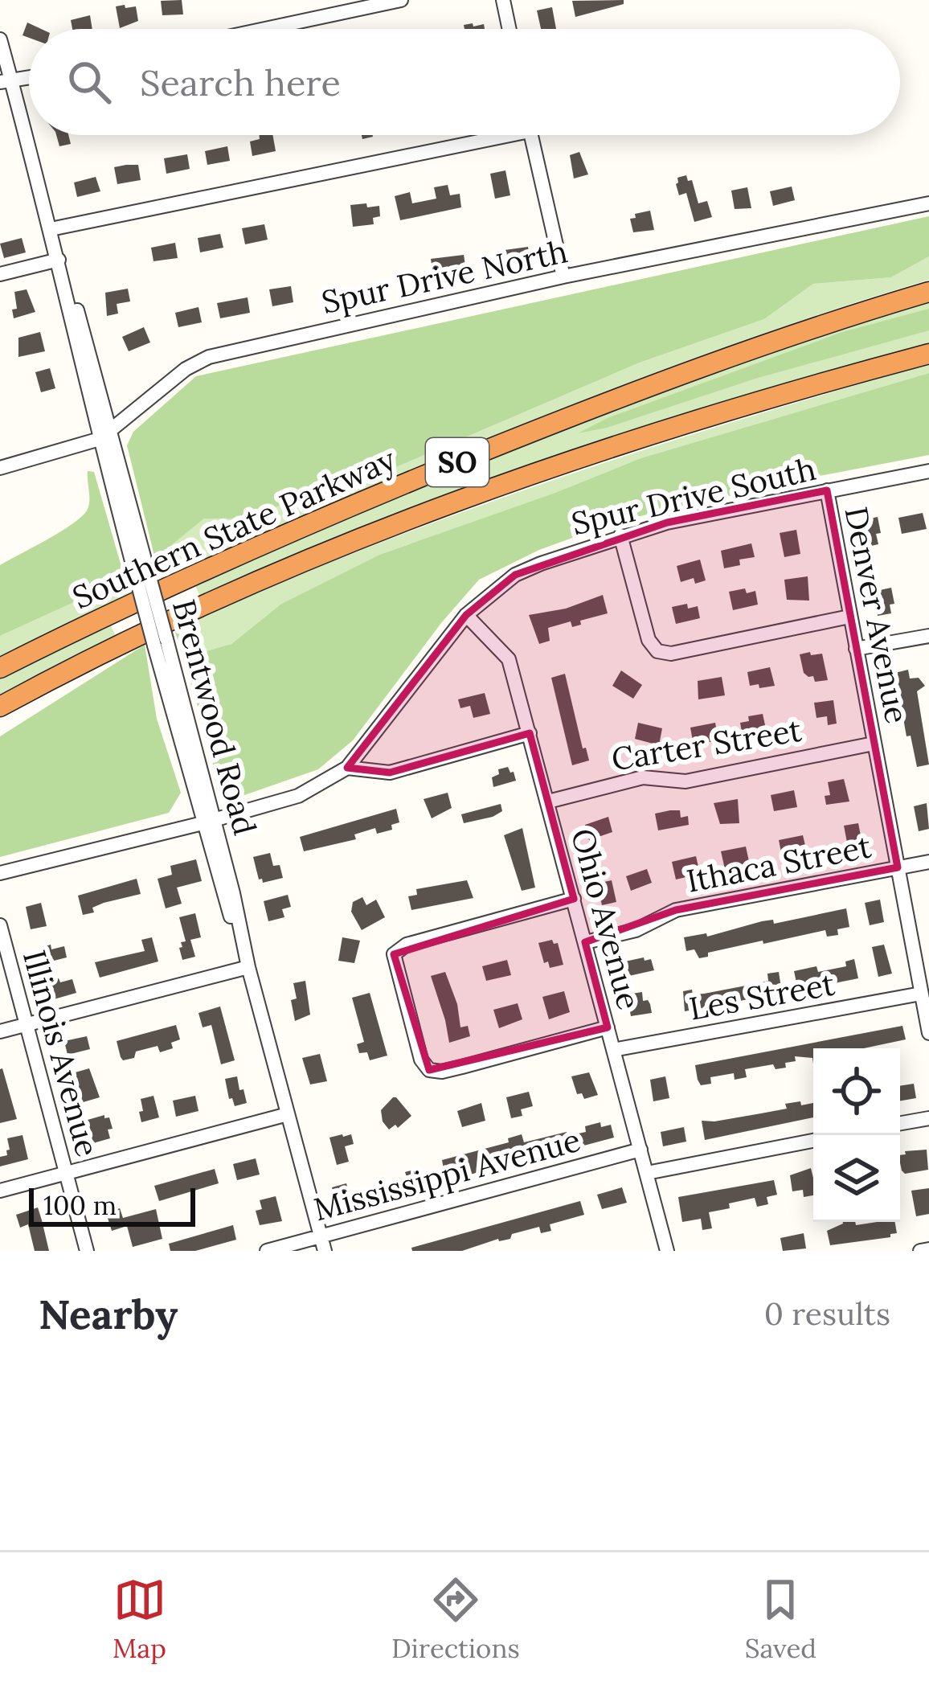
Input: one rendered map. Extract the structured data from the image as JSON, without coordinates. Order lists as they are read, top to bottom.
{
  "streets": {
    "highway": ["SO", "Southern State Parkway"],
    "street": [
      "Spur Drive North",
      "Spur Drive South",
      "Denver Avenue",
      "Brentwood Road",
      "Carter Street",
      "Ithaca Street",
      "Ohio Avenue",
      "Les Street",
      "Illinois Avenue",
      "Mississippi Avenue"
    ]
  },
  "crossings": [
    ["Spur Drive North", "Brentwood Road"],
    ["Spur Drive South", "Denver Avenue"],
    ["Spur Drive South", "Brentwood Road"],
    ["Spur Drive South", "Ohio Avenue"],
    ["Denver Avenue", "Carter Street"],
    ["Denver Avenue", "Ithaca Street"],
    ["Denver Avenue", "Les Street"],
    ["Brentwood Road", "Mississippi Avenue"],
    ["Carter Street", "Ohio Avenue"],
    ["Ithaca Street", "Ohio Avenue"],
    ["Ohio Avenue", "Les Street"],
    ["Ohio Avenue", "Mississippi Avenue"]
  ],
  "scale_bar": "100 m",
  "page": {
    "search": "Search here",
    "scale": "100 m",
    "heading": ["Nearby", "0 results"],
    "nav": ["Map", "Directions", "Saved"]
  }
}
